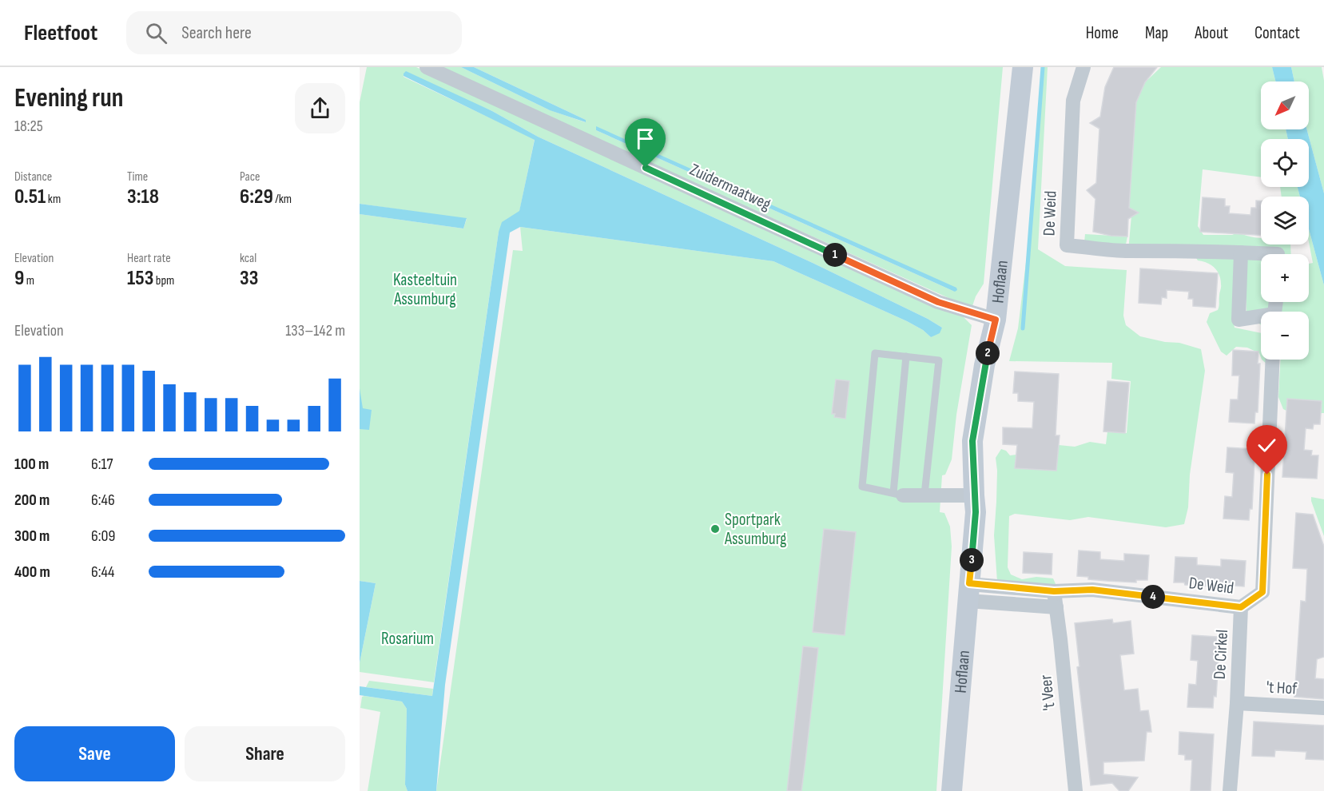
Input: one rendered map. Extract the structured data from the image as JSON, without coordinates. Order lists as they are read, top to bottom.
{
  "streets": {
    "main road": ["Hoflaan"],
    "street": [
      "Zuidermaatweg",
      "De Weid",
      "De Cirkel",
      "'t Hof",
      "'t Veer"
    ]
  },
  "crossings": [
    ["Zuidermaatweg", "Hoflaan"],
    ["De Weid", "Hoflaan"],
    ["De Weid", "De Cirkel"],
    ["De Weid", "'t Veer"],
    ["De Cirkel", "'t Hof"]
  ],
  "parks": ["Kasteeltuin Assumburg", "Rosarium"],
  "places": ["Sportpark Assumburg"],
  "north": "bottom left",
  "page": {
    "header": "Fleetfoot",
    "search": "Search here",
    "nav": [
      "Home",
      "Map",
      "About",
      "Contact"
    ],
    "heading": ["Evening run", "18:25"],
    "map_buttons": ["+", "−"],
    "stats": [
      ["Distance", "0.51 km"],
      ["Time", "3:18"],
      ["Pace", "6:29 /km"],
      ["Elevation", "9 m"],
      ["Heart rate", "153 bpm"],
      ["kcal", "33"]
    ],
    "pins": [
      "1",
      "2",
      "3",
      "4"
    ],
    "chart": ["Elevation", "133–142 m"],
    "list": [
      {
        "name": "100 m",
        "note": "6:17"
      },
      {
        "name": "200 m",
        "note": "6:46"
      },
      {
        "name": "300 m",
        "note": "6:09"
      },
      {
        "name": "400 m",
        "note": "6:44"
      }
    ],
    "buttons": ["Save", "Share"]
  }
}
